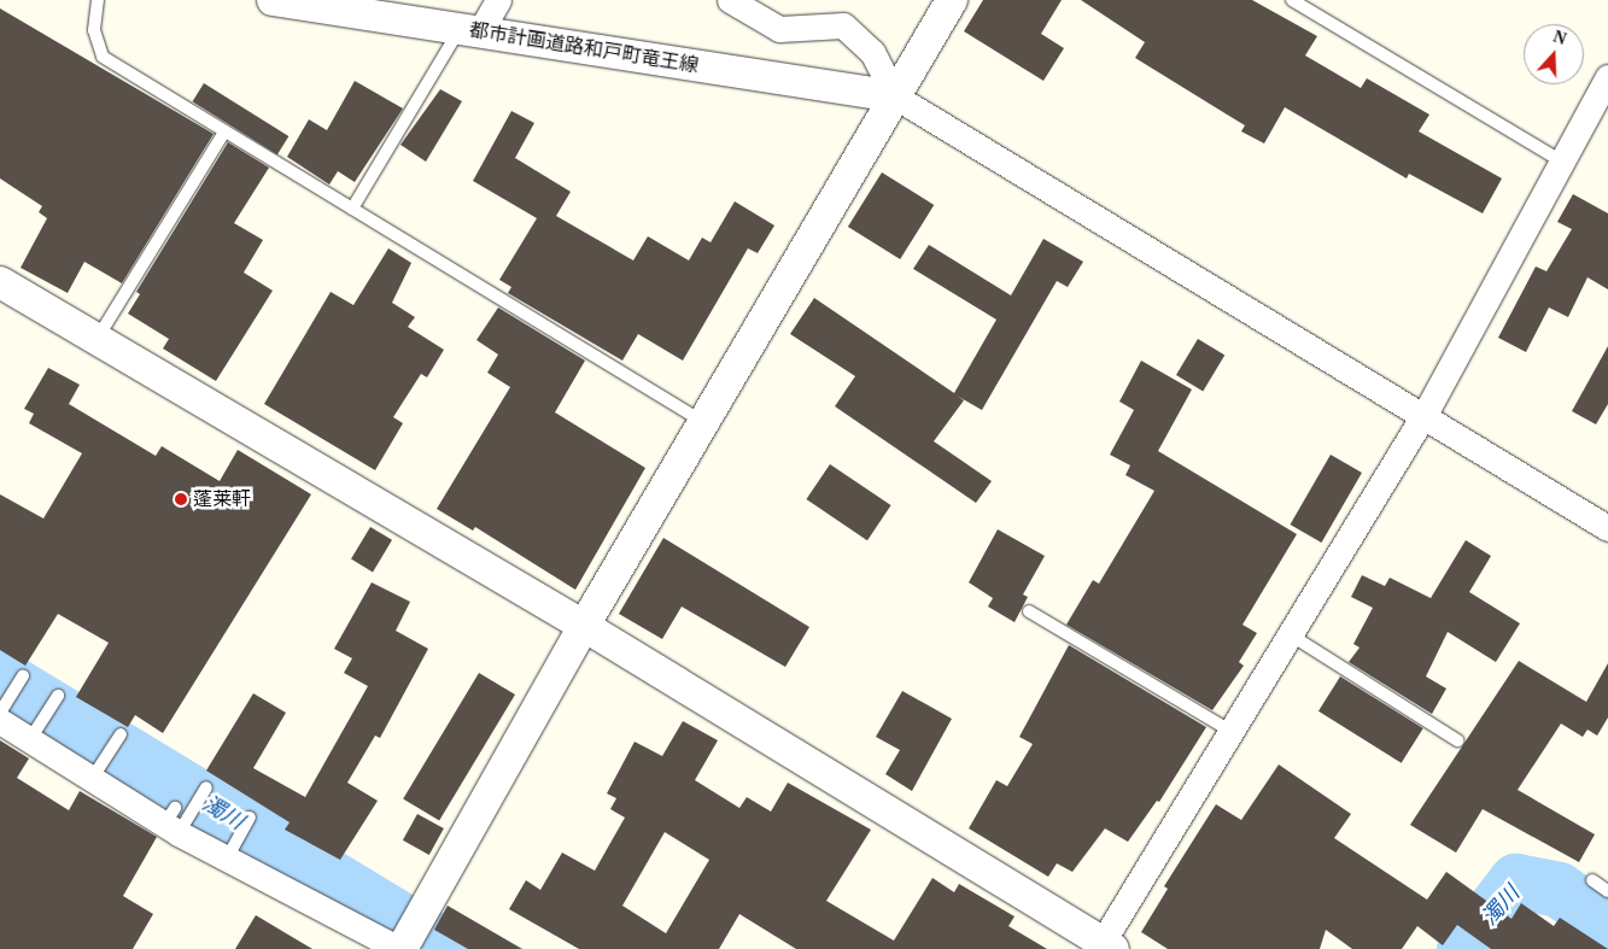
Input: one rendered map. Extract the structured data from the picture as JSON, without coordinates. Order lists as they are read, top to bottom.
{
  "streets": {
    "street": ["都市計画道路和戸町竜王線"]
  },
  "water": ["濁川"],
  "places": ["蓬莱軒"],
  "north": "top"
}
